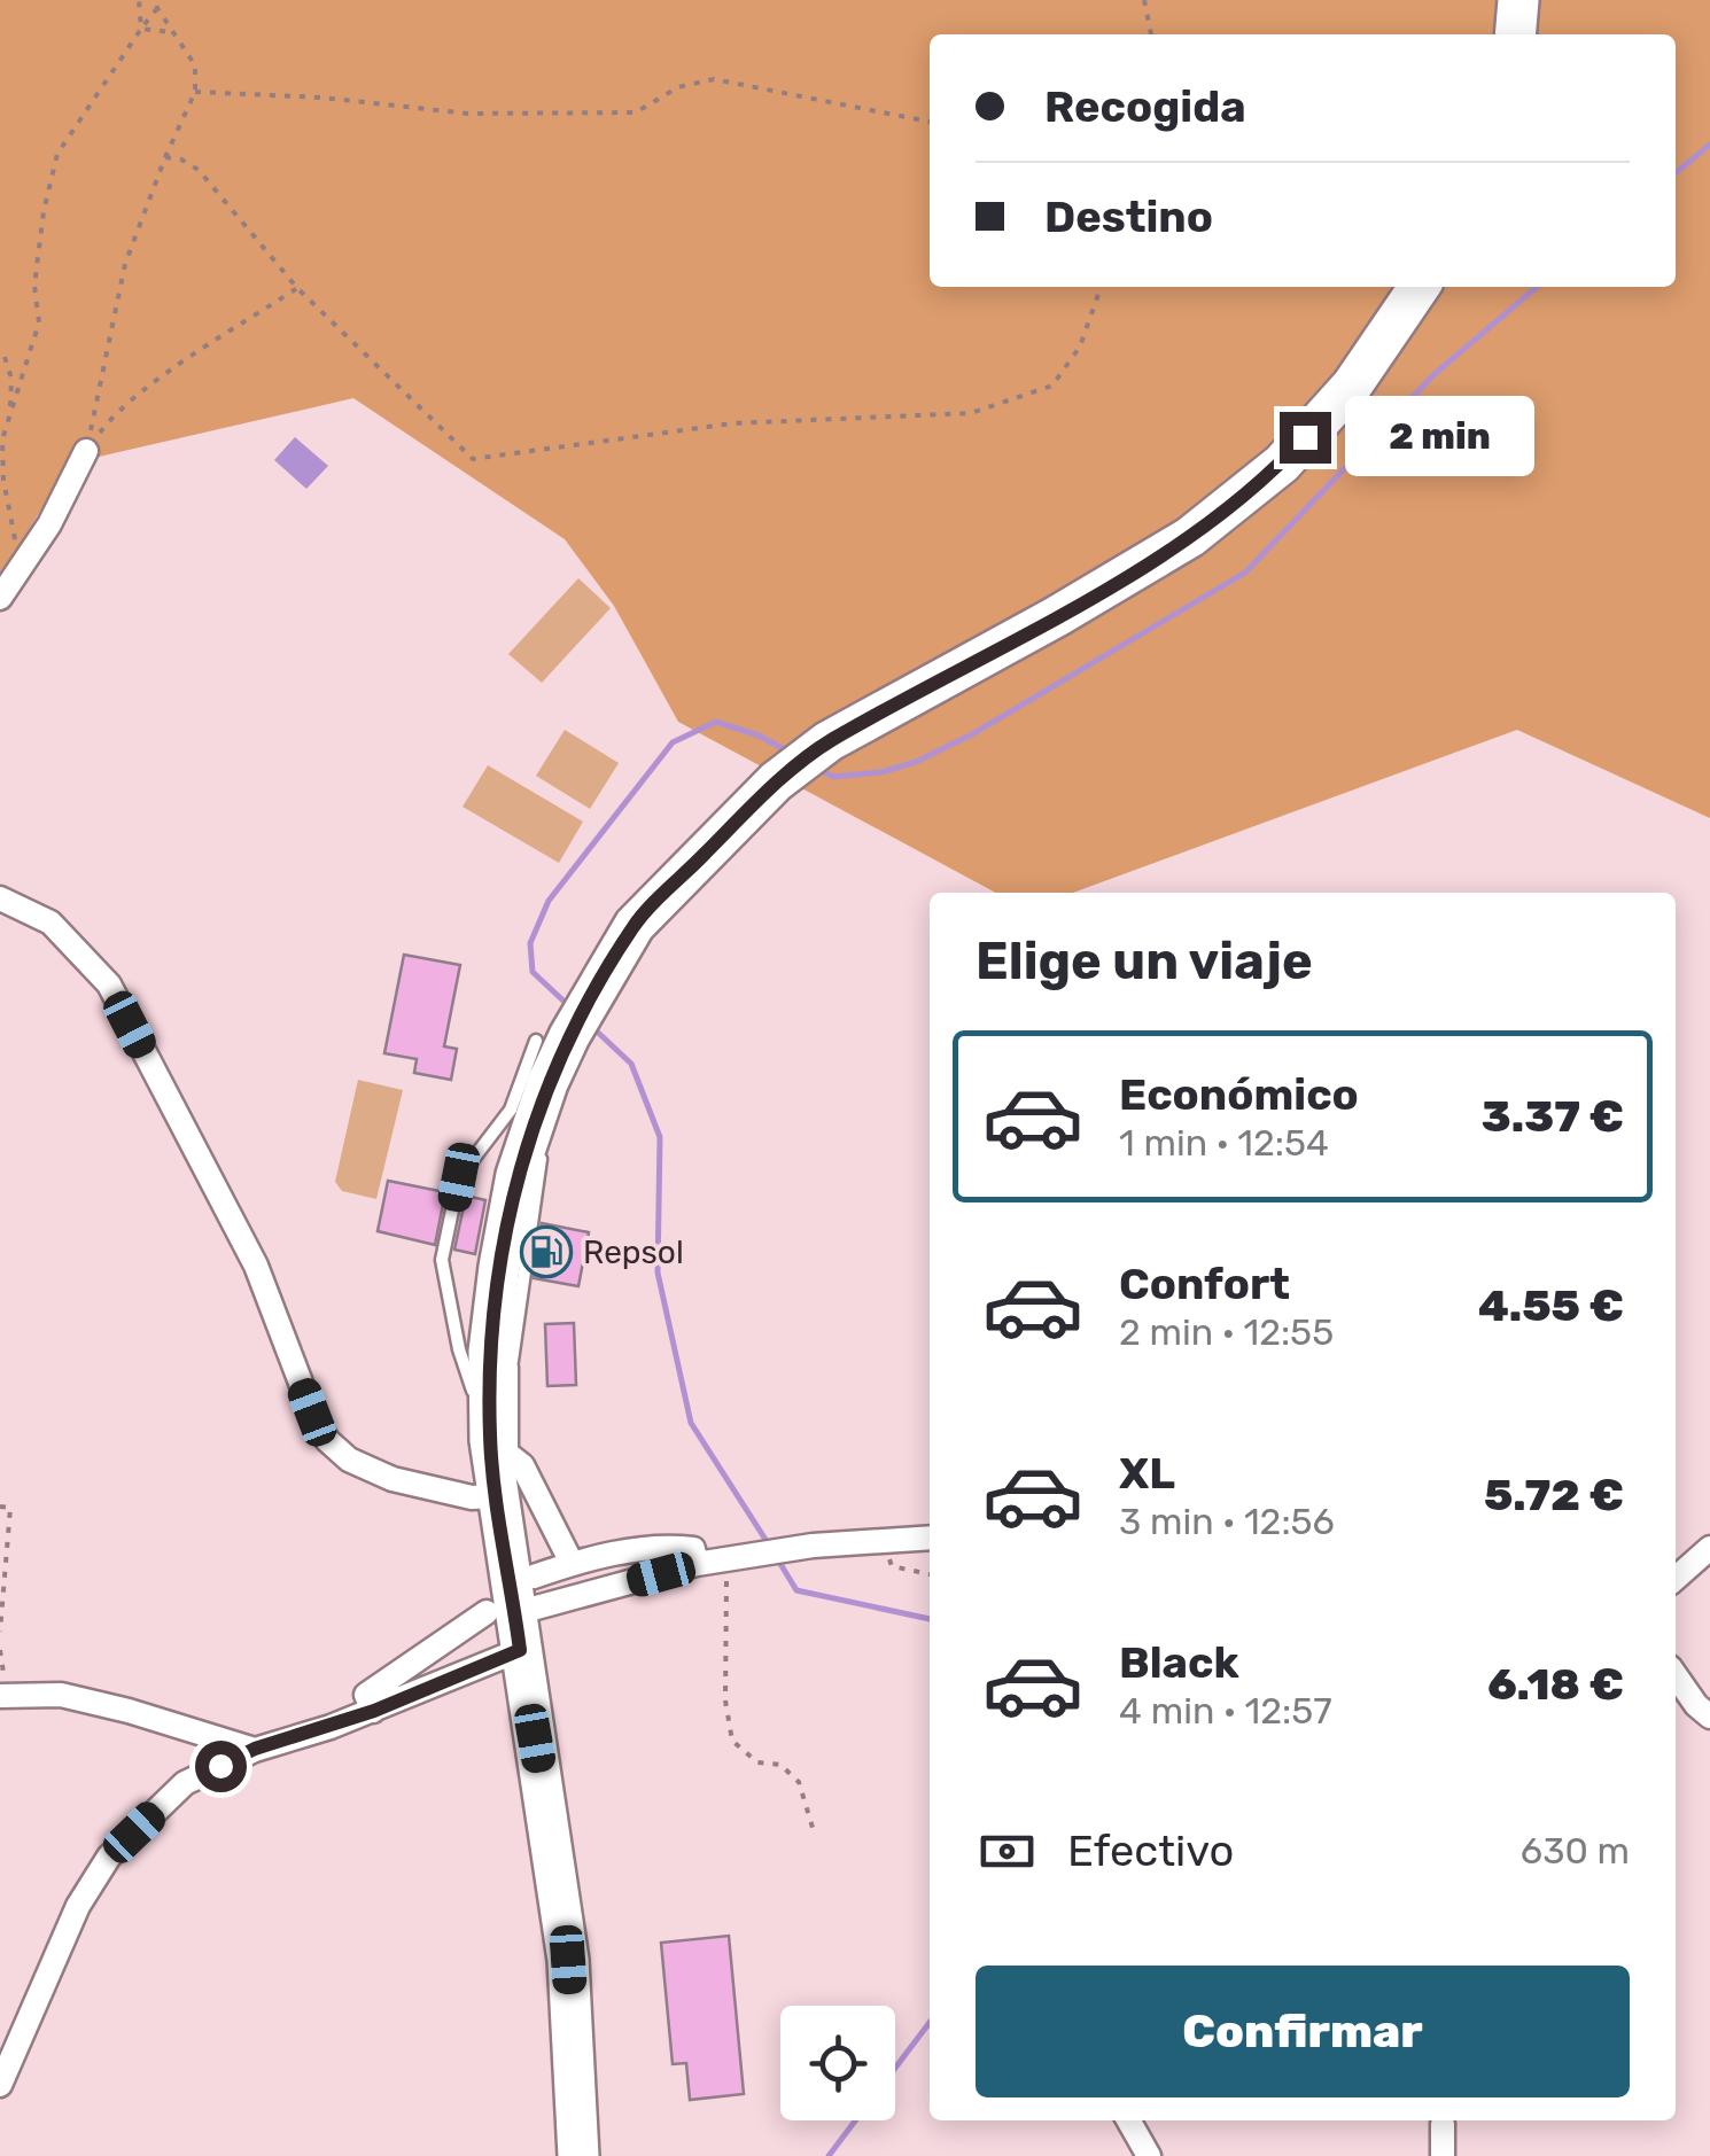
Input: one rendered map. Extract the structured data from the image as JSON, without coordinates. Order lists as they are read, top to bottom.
{
  "places": {
    "fuel station": ["Repsol"]
  },
  "page": {
    "banner": ["Recogida", "Destino"],
    "bubble": "2 min",
    "heading": "Elige un viaje",
    "list": [
      {
        "name": "Económico",
        "note": "1 min · 12:54",
        "value": "3.37 €"
      },
      {
        "name": "Confort",
        "note": "2 min · 12:55",
        "value": "4.55 €"
      },
      {
        "name": "XL",
        "note": "3 min · 12:56",
        "value": "5.72 €"
      },
      {
        "name": "Black",
        "note": "4 min · 12:57",
        "value": "6.18 €"
      }
    ],
    "pay": ["Efectivo", "630 m"],
    "buttons": "Confirmar"
  }
}
